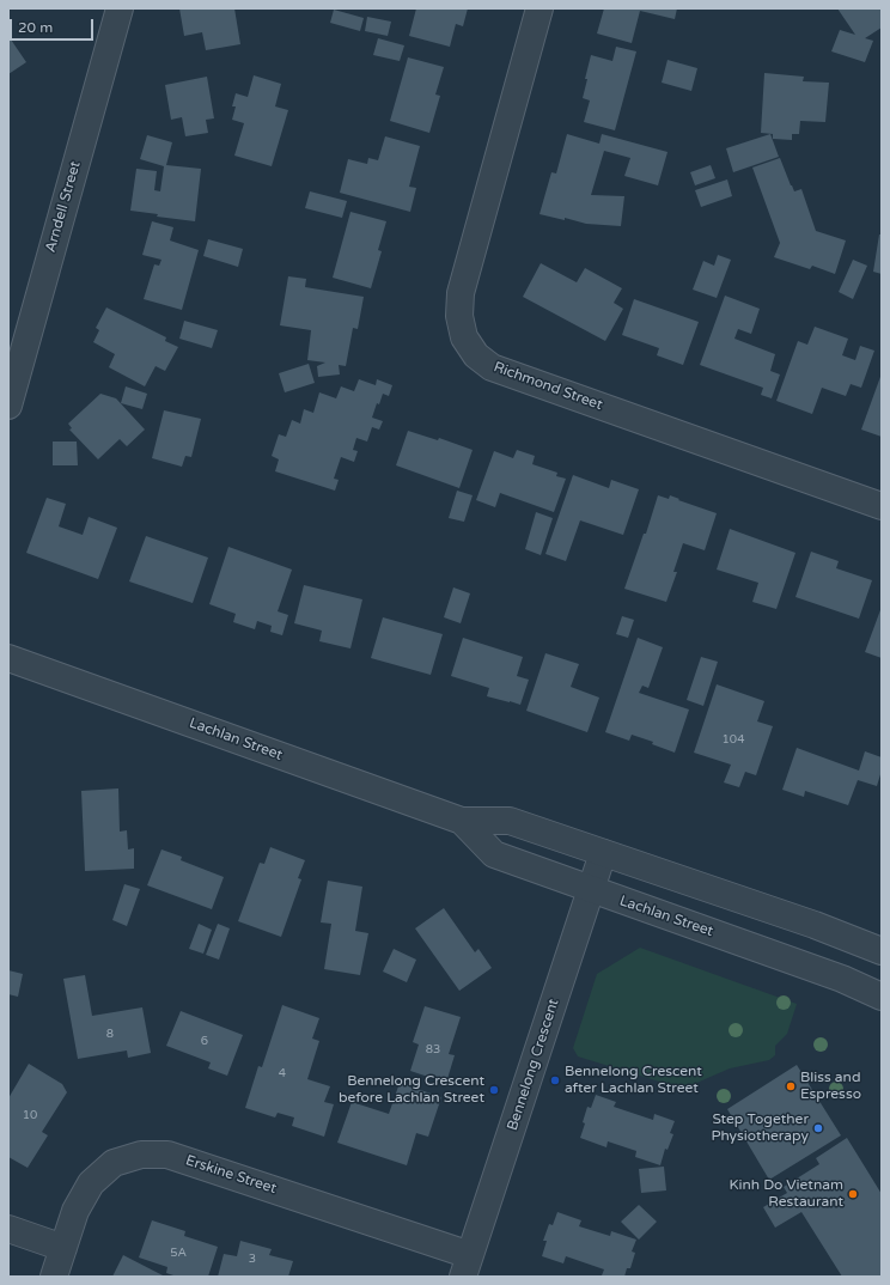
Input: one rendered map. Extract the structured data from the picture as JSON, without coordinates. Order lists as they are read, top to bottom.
{
  "streets": {
    "street": [
      "Arndell Street",
      "Richmond Street",
      "Lachlan Street",
      "Bennelong Crescent",
      "Erskine Street"
    ]
  },
  "crossings": [
    ["Lachlan Street", "Bennelong Crescent"],
    ["Bennelong Crescent", "Erskine Street"]
  ],
  "places": [
    "Bennelong Crescent after Lachlan Street",
    "Bliss and Espresso",
    "Bennelong Crescent before Lachlan Street",
    "Step Together Physiotherapy",
    "Kinh Do Vietnam Restaurant"
  ],
  "house_numbers": [
    "104",
    "8",
    "6",
    "83",
    "4",
    "10",
    "5A",
    "3"
  ],
  "scale_bar": "20 m"
}
